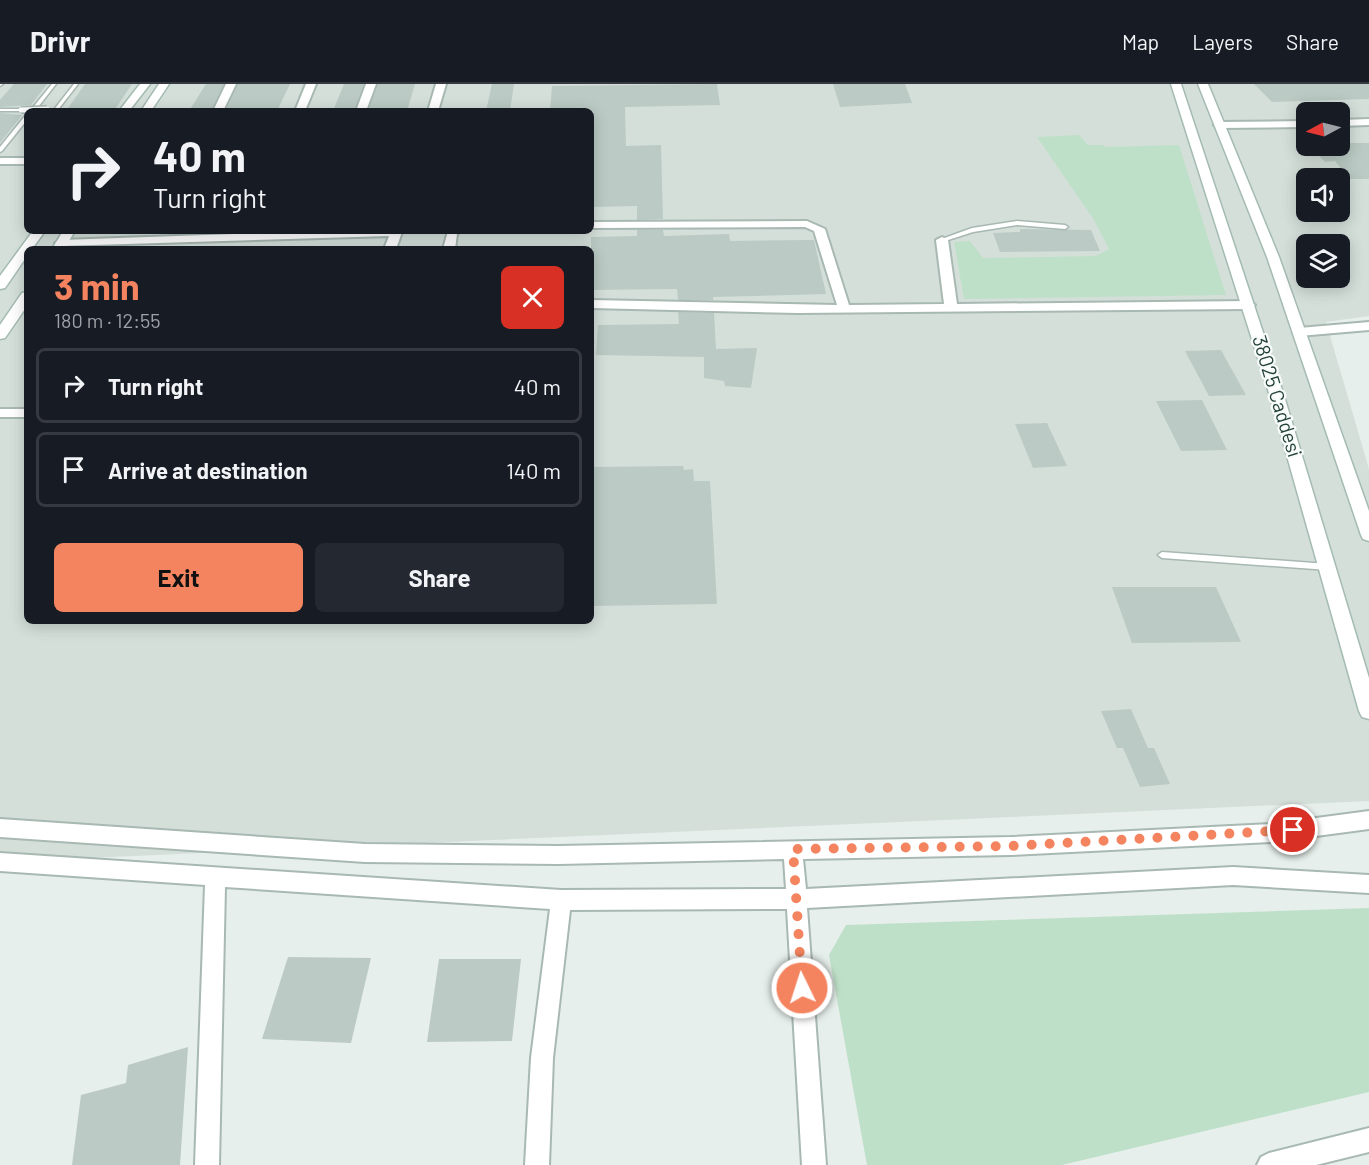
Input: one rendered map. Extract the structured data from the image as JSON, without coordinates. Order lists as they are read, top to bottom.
{
  "streets": {
    "main road": ["38025 Caddesi"]
  },
  "north": "left",
  "page": {
    "header": "Drivr",
    "nav": ["Map", "Layers", "Share"],
    "turn": ["40 m", "Turn right"],
    "heading": ["3 min", "180 m · 12:55"],
    "list": [
      {
        "name": "Turn right",
        "value": "40 m"
      },
      {
        "name": "Arrive at destination",
        "value": "140 m"
      }
    ],
    "buttons": ["Exit", "Share"]
  }
}
